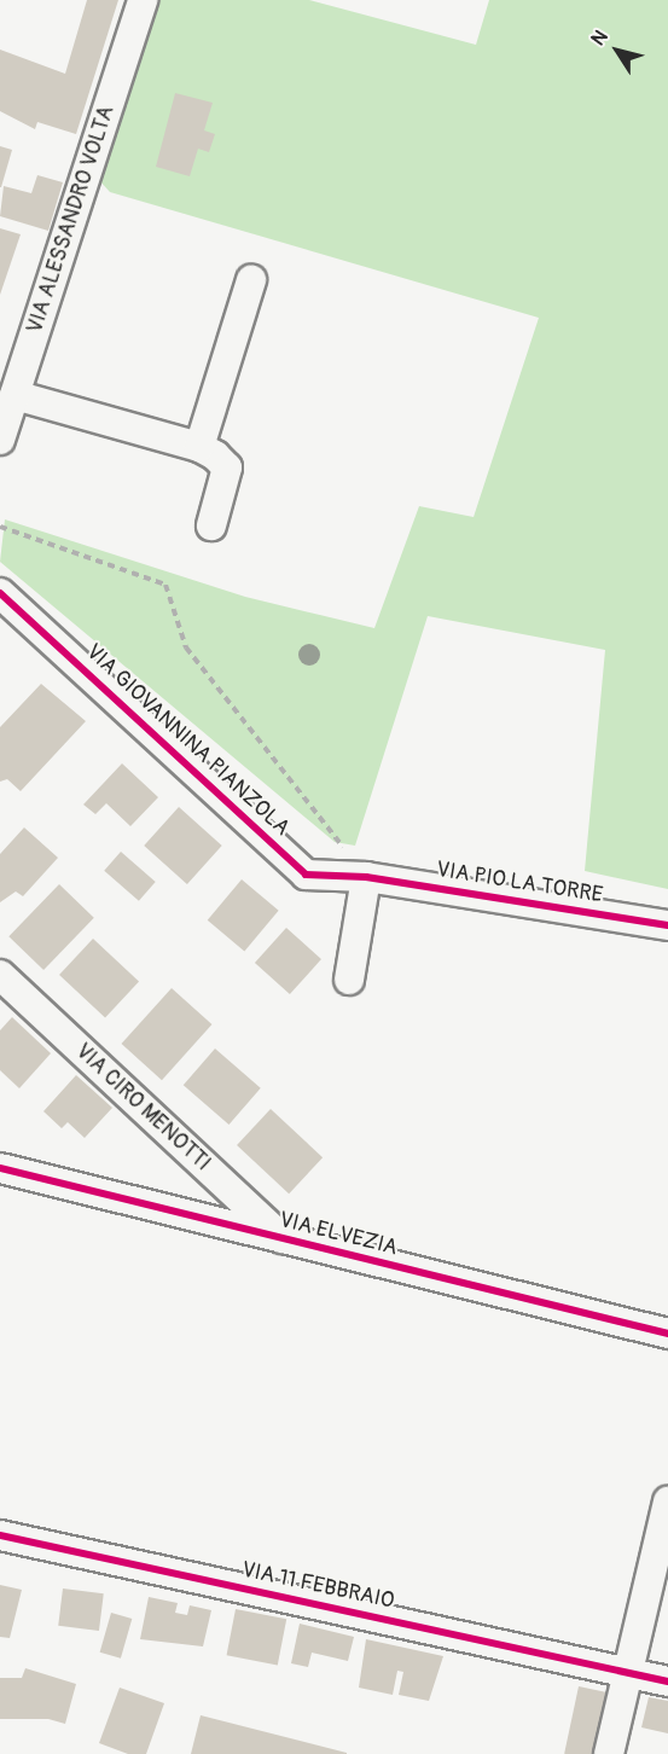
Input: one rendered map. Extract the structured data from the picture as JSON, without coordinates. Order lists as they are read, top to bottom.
{
  "streets": {
    "street": [
      "VIA ALESSANDRO VOLTA",
      "VIA GIOVANNINA PIANZOLA",
      "VIA PIO LA TORRE",
      "VIA CIRO MENOTTI",
      "VIA ELVEZIA",
      "VIA 11 FEBBRAIO"
    ]
  },
  "crossings": [
    ["VIA GIOVANNINA PIANZOLA", "VIA PIO LA TORRE"],
    ["VIA CIRO MENOTTI", "VIA ELVEZIA"]
  ],
  "north": "top left"
}
